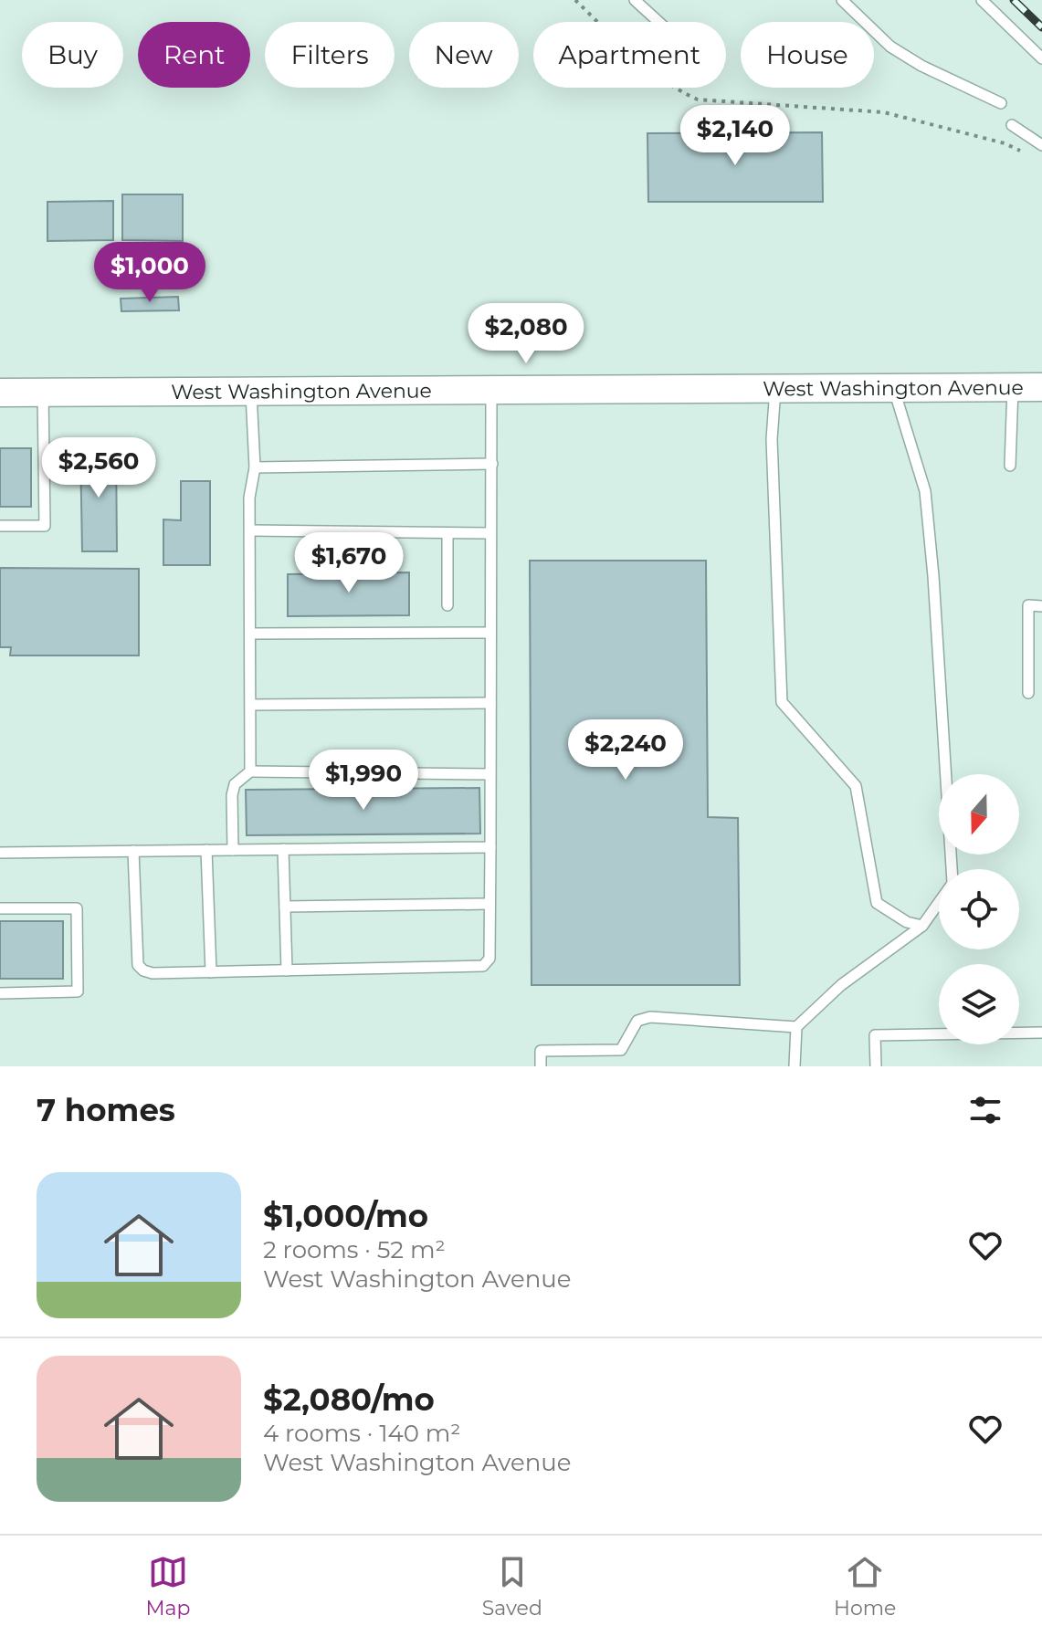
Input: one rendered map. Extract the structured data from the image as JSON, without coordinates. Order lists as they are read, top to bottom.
{
  "streets": {
    "main road": ["West Washington Avenue"]
  },
  "north": "bottom",
  "page": {
    "chip": [
      "Buy",
      "Rent",
      "Filters",
      "New",
      "Apartment",
      "House"
    ],
    "price": [
      "$2,140",
      "$1,000",
      "$2,080",
      "$2,560",
      "$1,670",
      "$2,240",
      "$1,990"
    ],
    "heading": "7 homes",
    "list": [
      {
        "name": "$1,000/mo",
        "note": "2 rooms · 52 m² · West Washington Avenue"
      },
      {
        "name": "$2,080/mo",
        "note": "4 rooms · 140 m² · West Washington Avenue"
      }
    ],
    "tabs": ["Map", "Saved", "Home"]
  }
}
